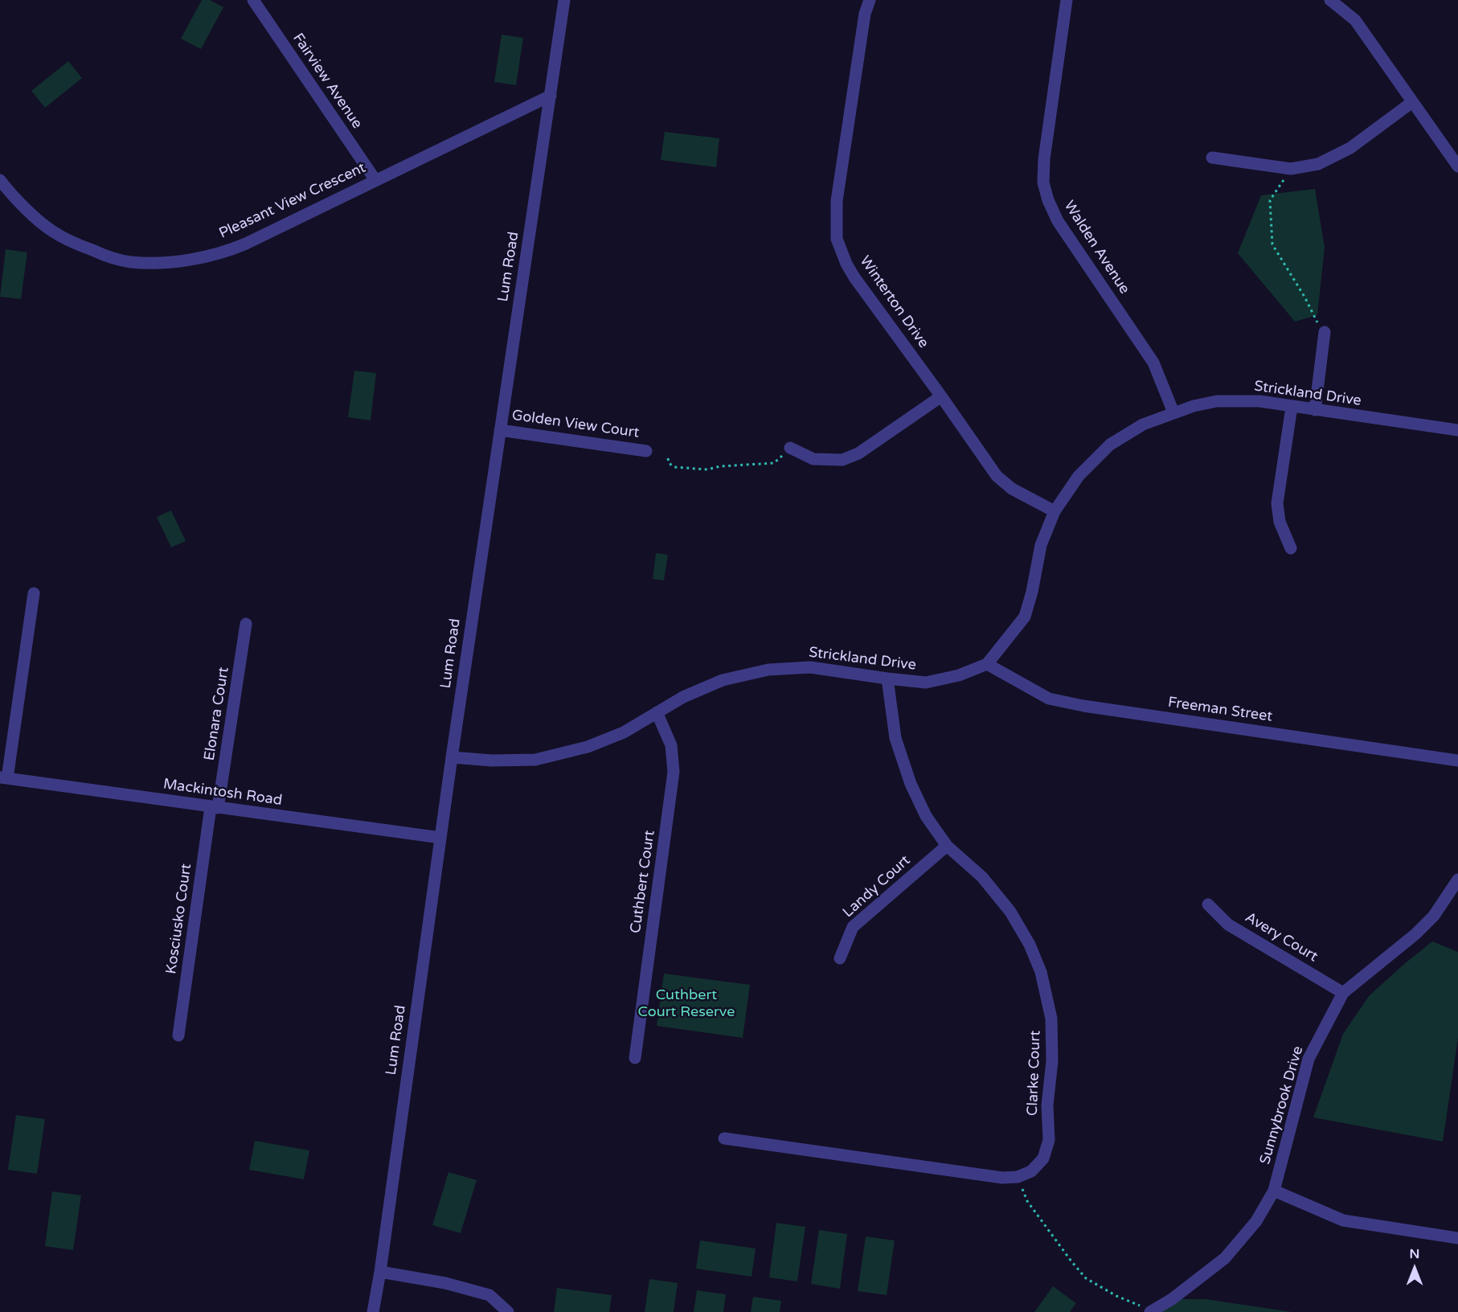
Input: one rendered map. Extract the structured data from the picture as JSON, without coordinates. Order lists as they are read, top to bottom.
{
  "streets": {
    "street": [
      "Fairview Avenue",
      "Pleasant View Crescent",
      "Walden Avenue",
      "Lum Road",
      "Winterton Drive",
      "Strickland Drive",
      "Golden View Court",
      "Freeman Street",
      "Elonara Court",
      "Mackintosh Road",
      "Cuthbert Court",
      "Landy Court",
      "Kosciusko Court",
      "Avery Court",
      "Clarke Court",
      "Sunnybrook Drive"
    ]
  },
  "crossings": [
    ["Fairview Avenue", "Pleasant View Crescent"],
    ["Pleasant View Crescent", "Lum Road"],
    ["Walden Avenue", "Strickland Drive"],
    ["Lum Road", "Strickland Drive"],
    ["Lum Road", "Golden View Court"],
    ["Lum Road", "Mackintosh Road"],
    ["Winterton Drive", "Strickland Drive"],
    ["Strickland Drive", "Freeman Street"],
    ["Strickland Drive", "Cuthbert Court"],
    ["Strickland Drive", "Clarke Court"],
    ["Elonara Court", "Mackintosh Road"],
    ["Elonara Court", "Kosciusko Court"],
    ["Mackintosh Road", "Kosciusko Court"],
    ["Landy Court", "Clarke Court"],
    ["Avery Court", "Sunnybrook Drive"]
  ],
  "parks": ["Cuthbert Court Reserve"],
  "north": "top"
}
